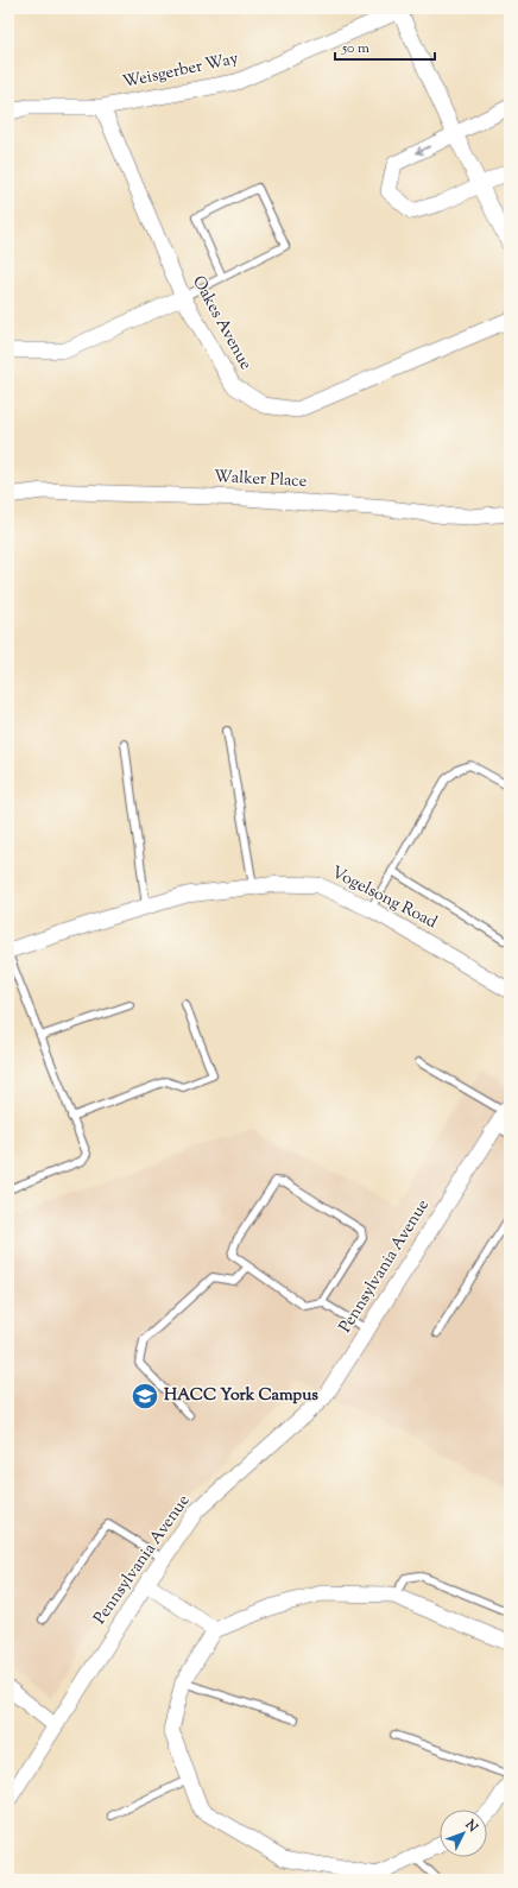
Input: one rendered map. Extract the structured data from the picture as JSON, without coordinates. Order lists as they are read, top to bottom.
{
  "streets": {
    "street": [
      "Weisgerber Way",
      "Oakes Avenue",
      "Walker Place",
      "Vogelsong Road",
      "Pennsylvania Avenue"
    ]
  },
  "crossings": [
    ["Weisgerber Way", "Oakes Avenue"]
  ],
  "places": {
    "school or university": ["HACC York Campus"]
  },
  "scale_bar": "50 m",
  "north": "top right"
}
